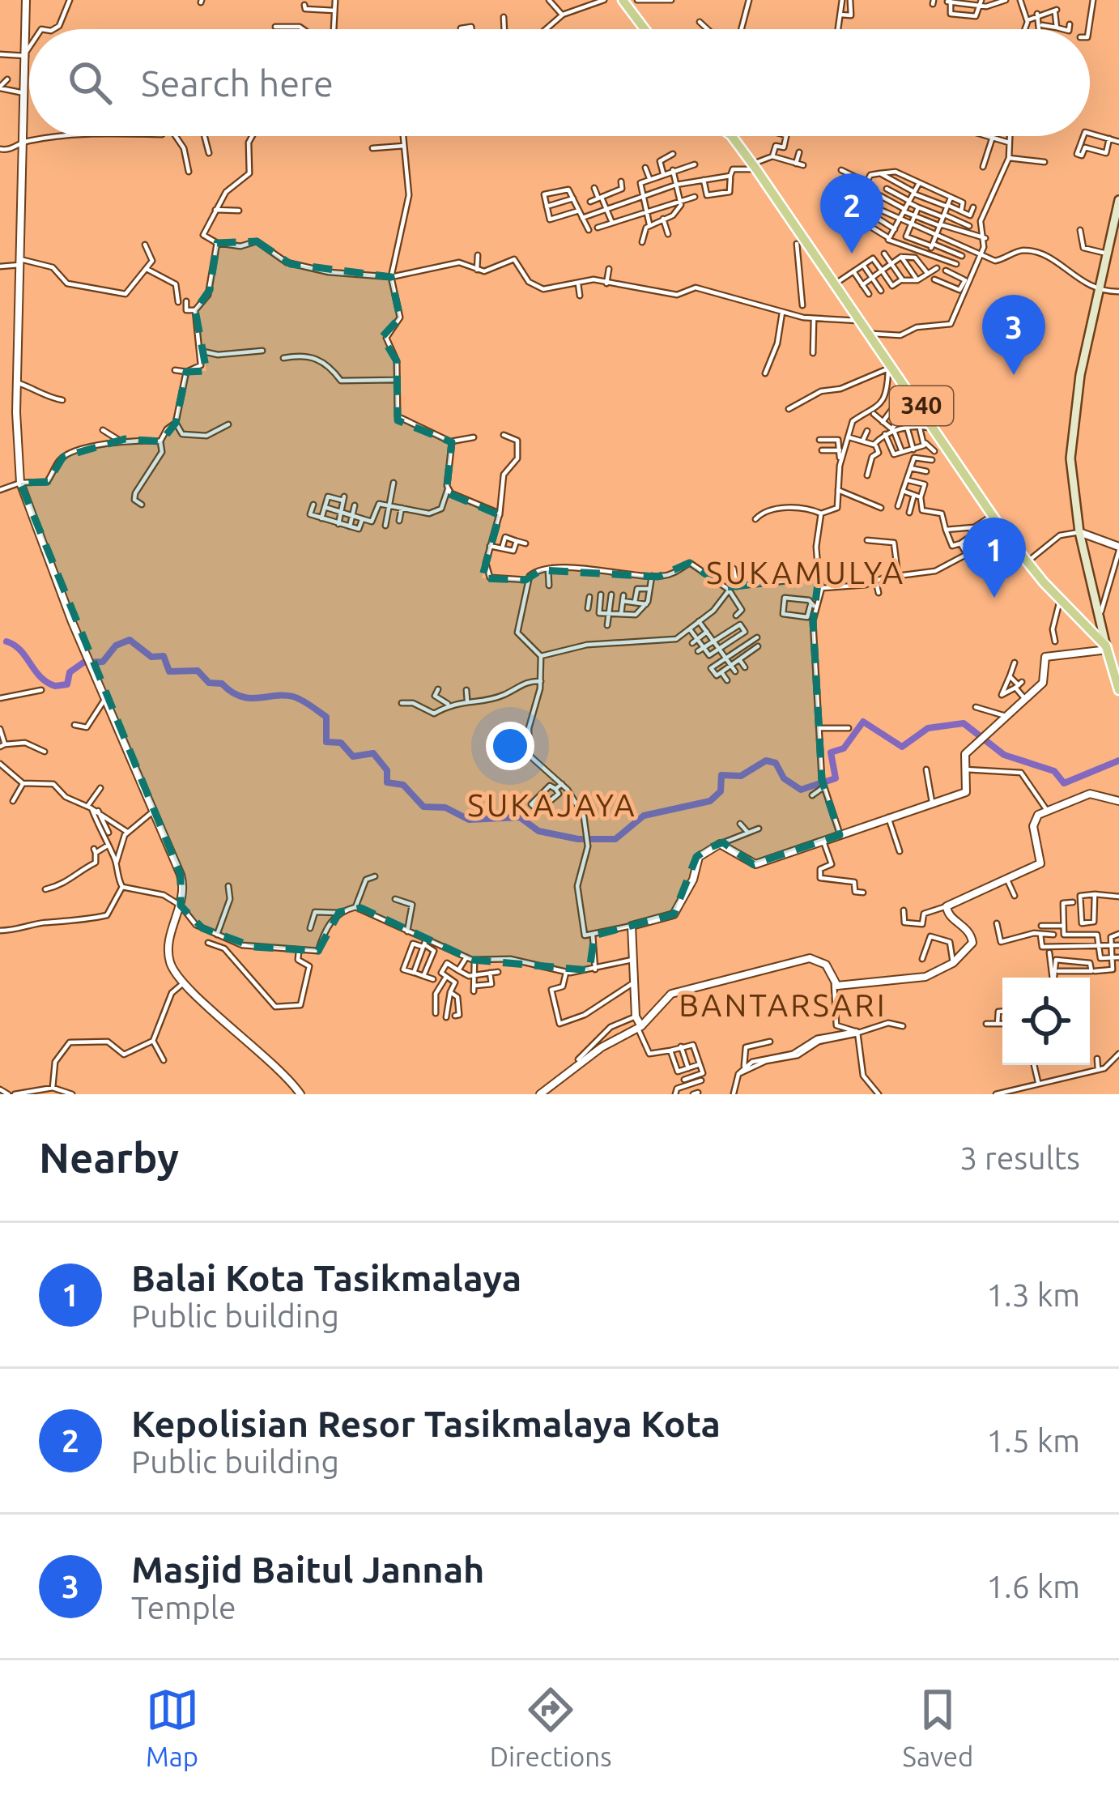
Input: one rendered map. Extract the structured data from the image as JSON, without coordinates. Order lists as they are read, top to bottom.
{
  "streets": {
    "main road": ["340"]
  },
  "districts": ["SUKAMULYA", "SUKAJAYA", "BANTARSARI"],
  "page": {
    "search": "Search here",
    "pins": ["2", "3", "1"],
    "heading": ["Nearby", "3 results"],
    "list": [
      {
        "mark": "1",
        "name": "Balai Kota Tasikmalaya",
        "note": "Public building",
        "value": "1.3 km"
      },
      {
        "mark": "2",
        "name": "Kepolisian Resor Tasikmalaya Kota",
        "note": "Public building",
        "value": "1.5 km"
      },
      {
        "mark": "3",
        "name": "Masjid Baitul Jannah",
        "note": "Temple",
        "value": "1.6 km"
      }
    ],
    "nav": ["Map", "Directions", "Saved"]
  }
}
